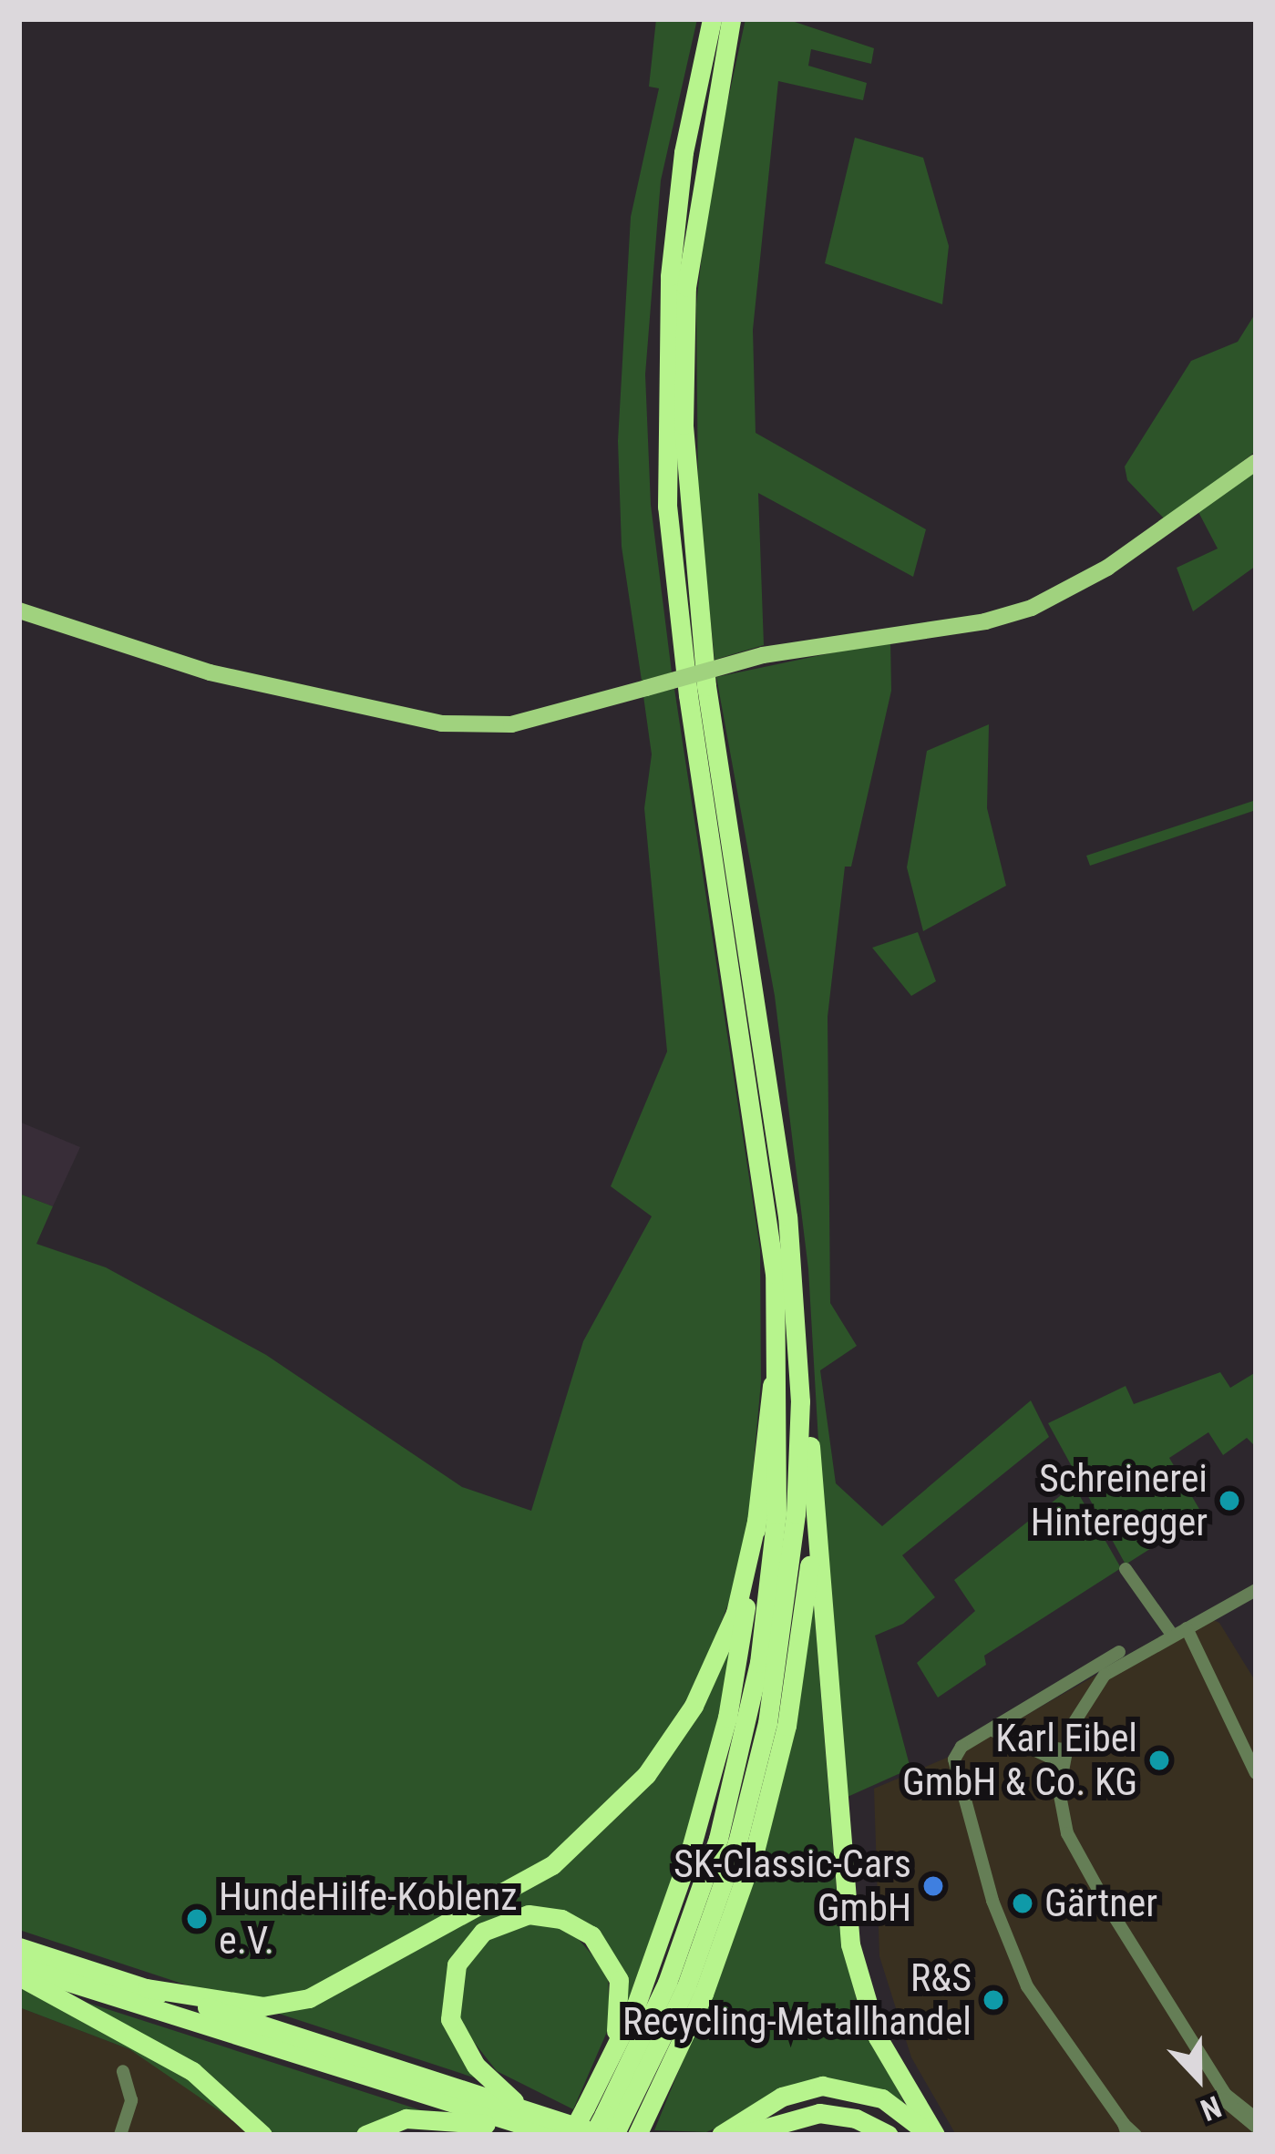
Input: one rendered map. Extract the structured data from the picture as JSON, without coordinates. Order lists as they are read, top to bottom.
{
  "places": [
    "Schreinerei Hinteregger",
    "Karl Eibel GmbH & Co. KG",
    "SK-Classic-Cars GmbH",
    "Gärtner",
    "HundeHilfe-Koblenz e.V.",
    "R&S Recycling-Metallhandel"
  ],
  "north": "bottom"
}
